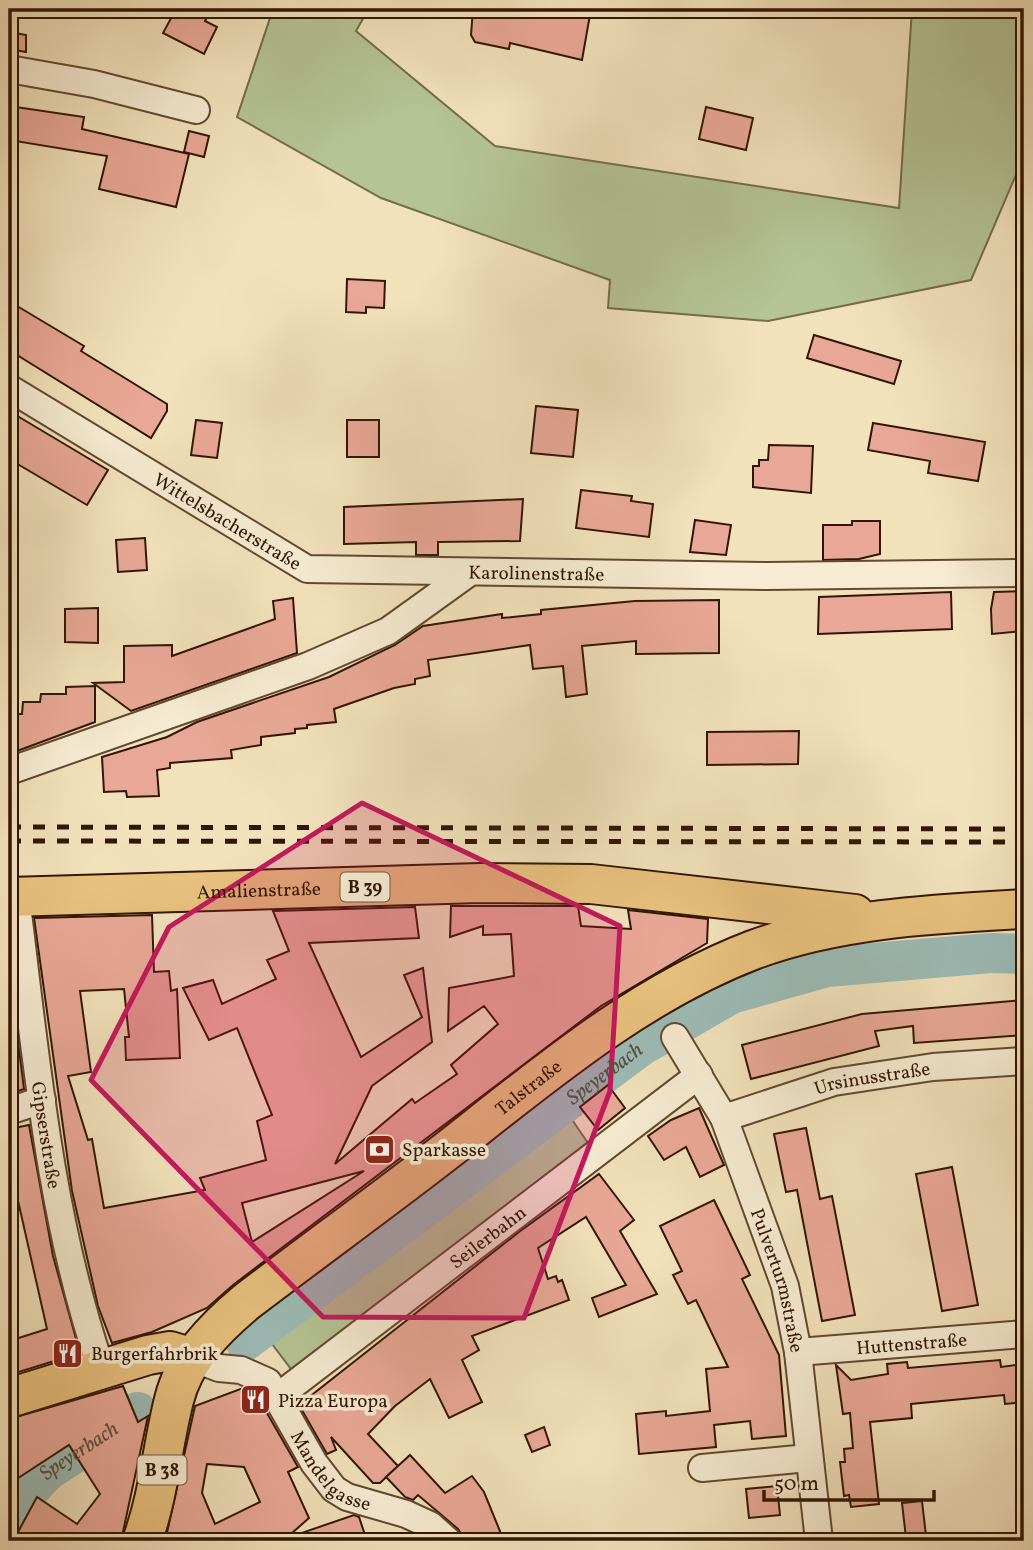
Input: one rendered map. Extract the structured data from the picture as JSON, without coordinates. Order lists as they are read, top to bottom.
{
  "streets": {
    "main road": [
      "B 39",
      "Amalienstraße",
      "Talstraße",
      "B 38"
    ],
    "street": [
      "Wittelsbacherstraße",
      "Karolinenstraße",
      "Ursinusstraße",
      "Gipserstraße",
      "Seilerbahn",
      "Pulverturmstraße",
      "Huttenstraße",
      "Mandelgasse"
    ]
  },
  "crossings": [
    ["Wittelsbacherstraße", "Karolinenstraße"],
    ["Amalienstraße", "Talstraße"],
    ["Amalienstraße", "Gipserstraße"],
    ["Ursinusstraße", "Pulverturmstraße"],
    ["Talstraße", "Mandelgasse"],
    ["Talstraße", "B 38"],
    ["Seilerbahn", "Pulverturmstraße"],
    ["Seilerbahn", "Mandelgasse"],
    ["Pulverturmstraße", "Huttenstraße"]
  ],
  "water": ["Speyerbach"],
  "places": {
    "bank": ["Sparkasse"],
    "restaurant": ["Burgerfahrbrik", "Pizza Europa"]
  },
  "scale_bar": "50 m"
}
